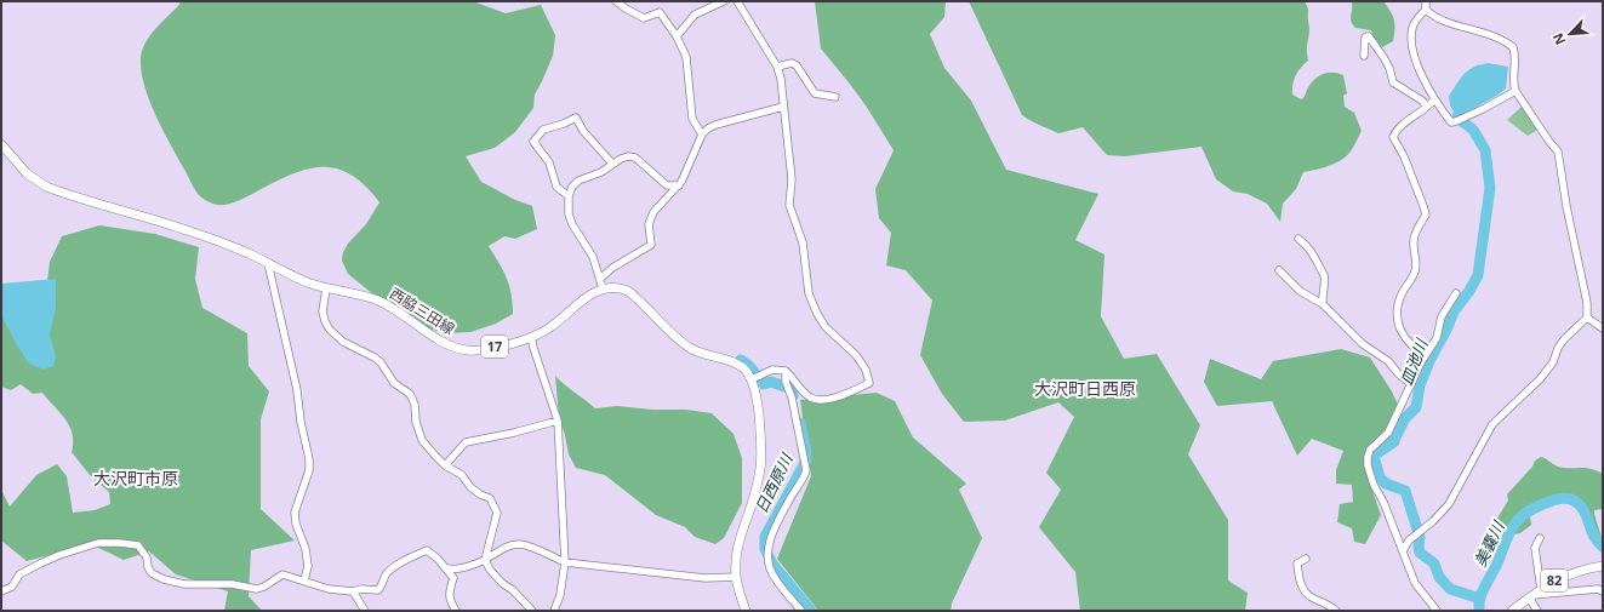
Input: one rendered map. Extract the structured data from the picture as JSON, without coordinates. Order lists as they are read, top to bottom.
{
  "streets": {
    "main road": ["西脇三田線", "17", "82"]
  },
  "districts": ["大沢町日西原", "大沢町市原"],
  "water": ["皿池川", "日西原川", "美嚢川"],
  "north": "bottom left"
}
